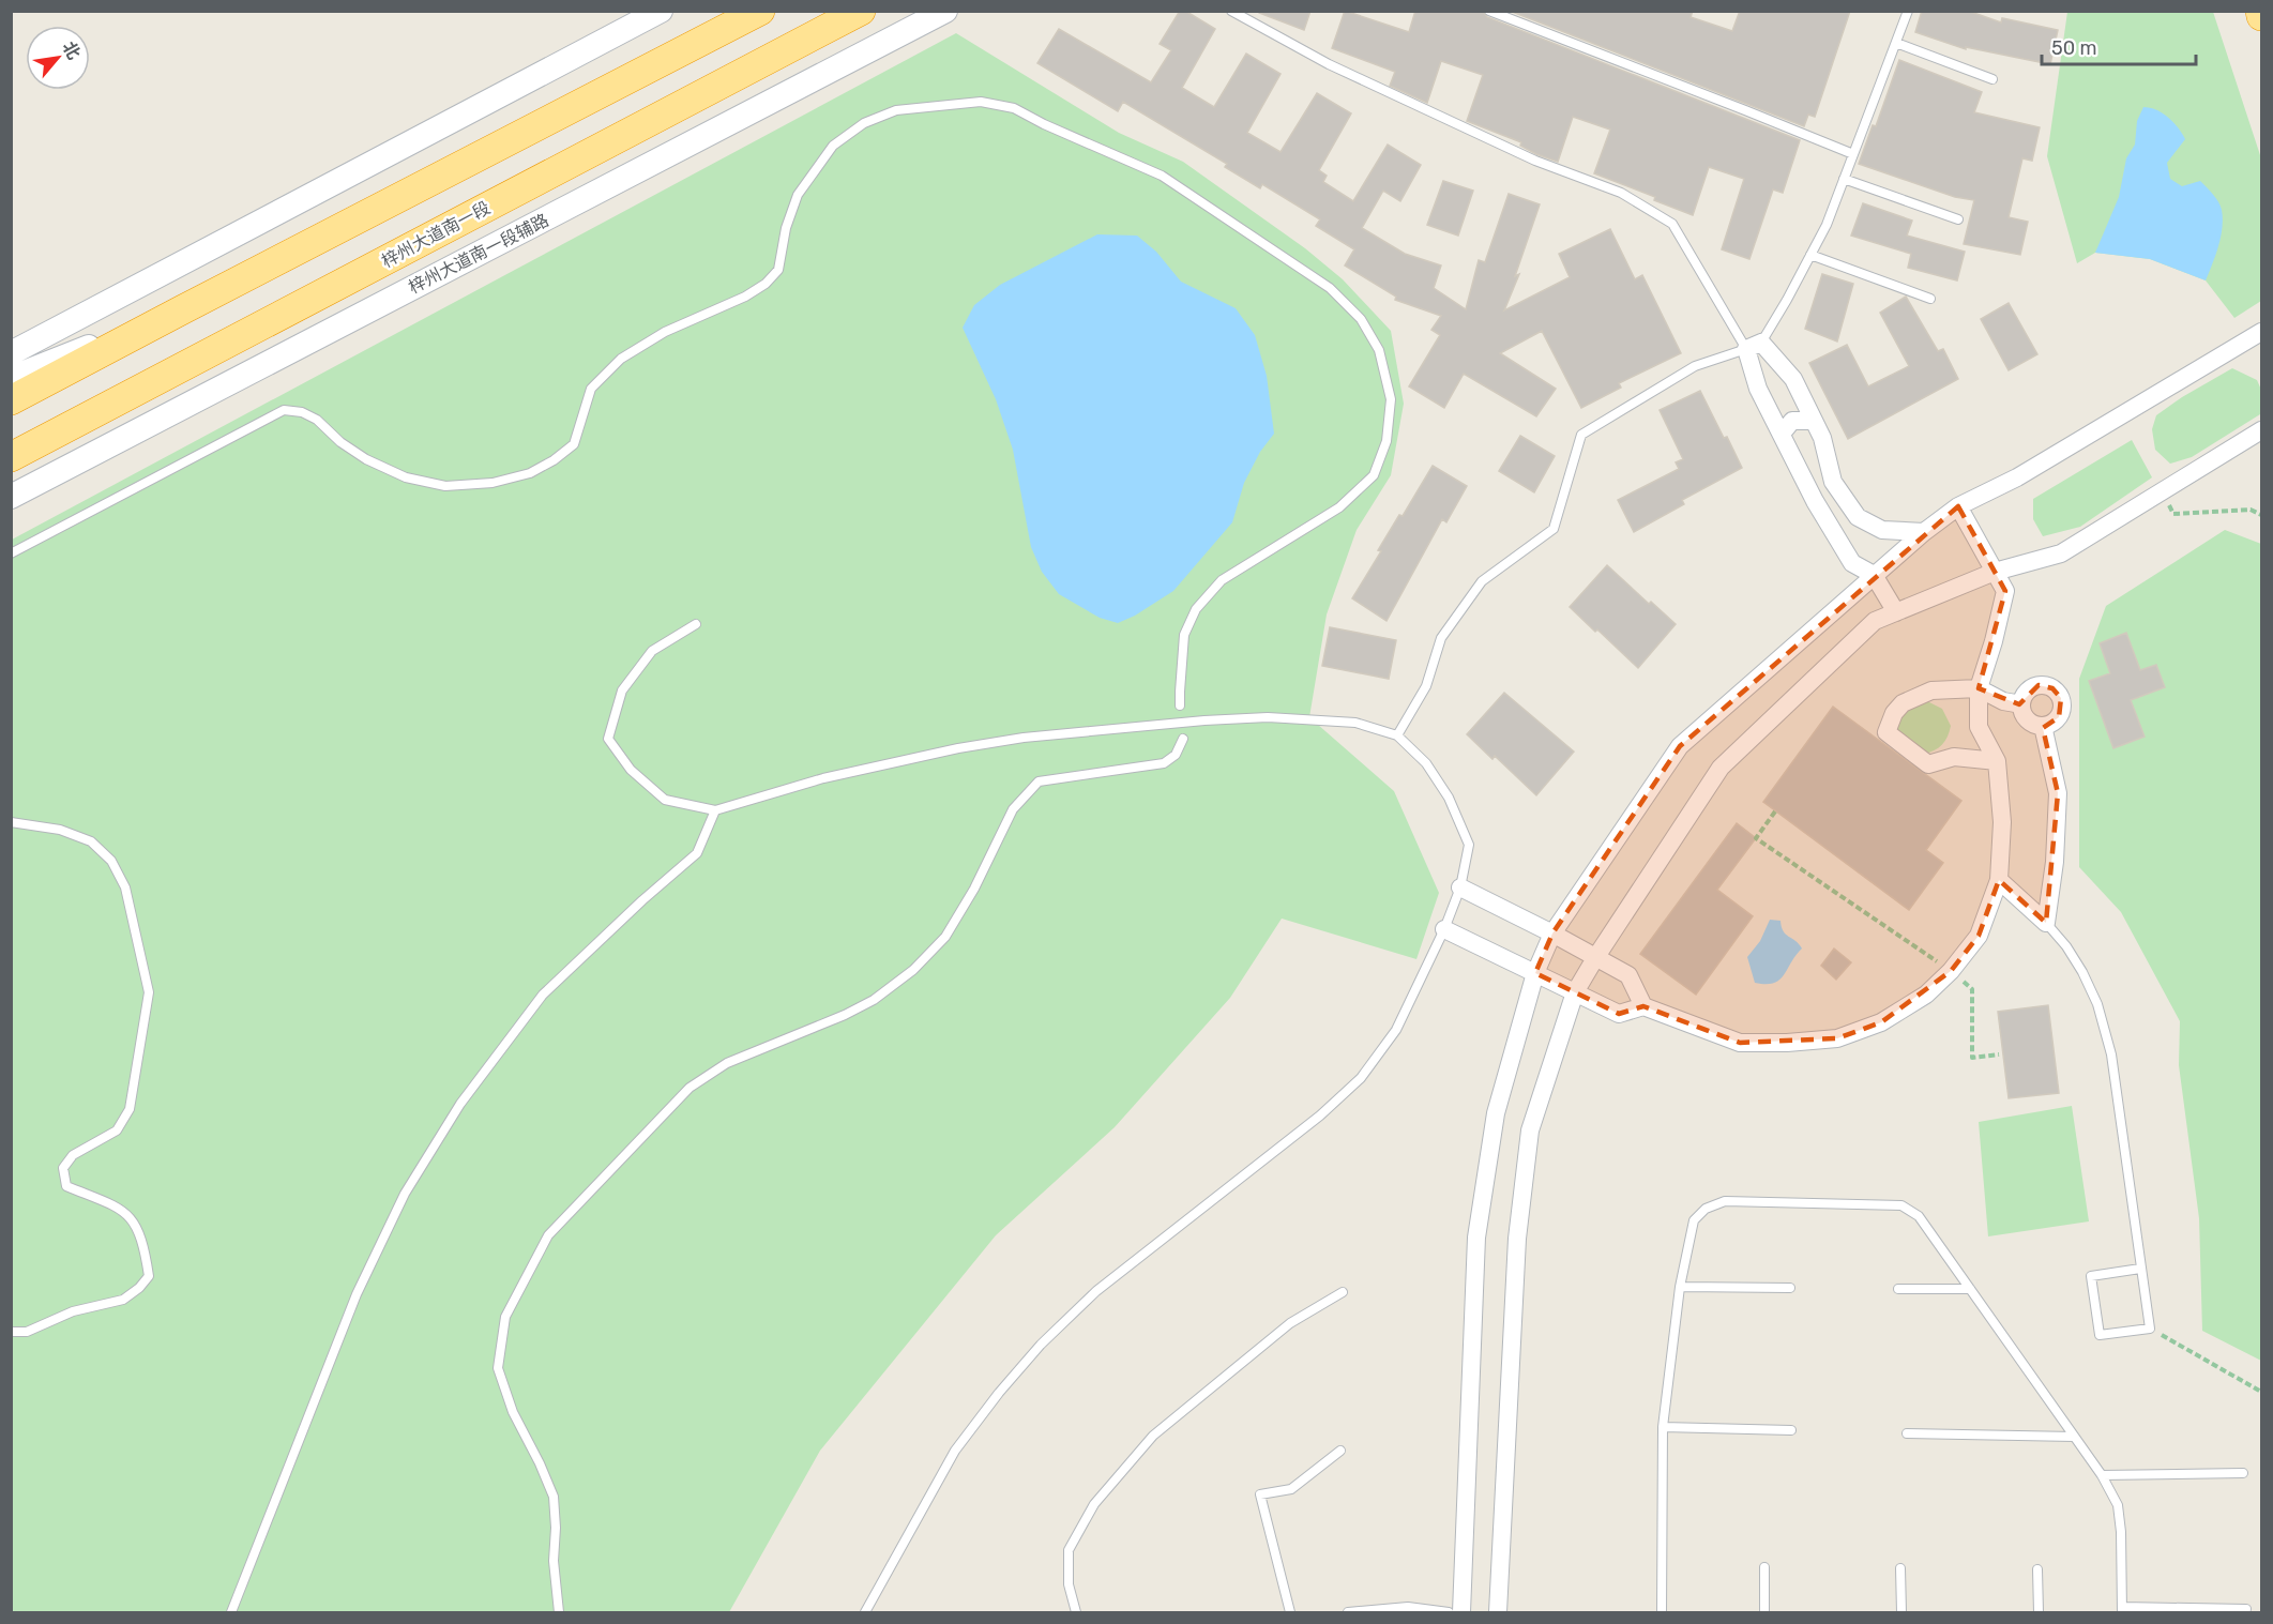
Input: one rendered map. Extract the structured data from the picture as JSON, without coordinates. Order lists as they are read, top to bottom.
{
  "streets": {
    "highway": ["梓州大道南一段"],
    "main road": ["梓州大道南一段辅路"]
  },
  "scale_bar": "50 m",
  "north": "top right"
}
